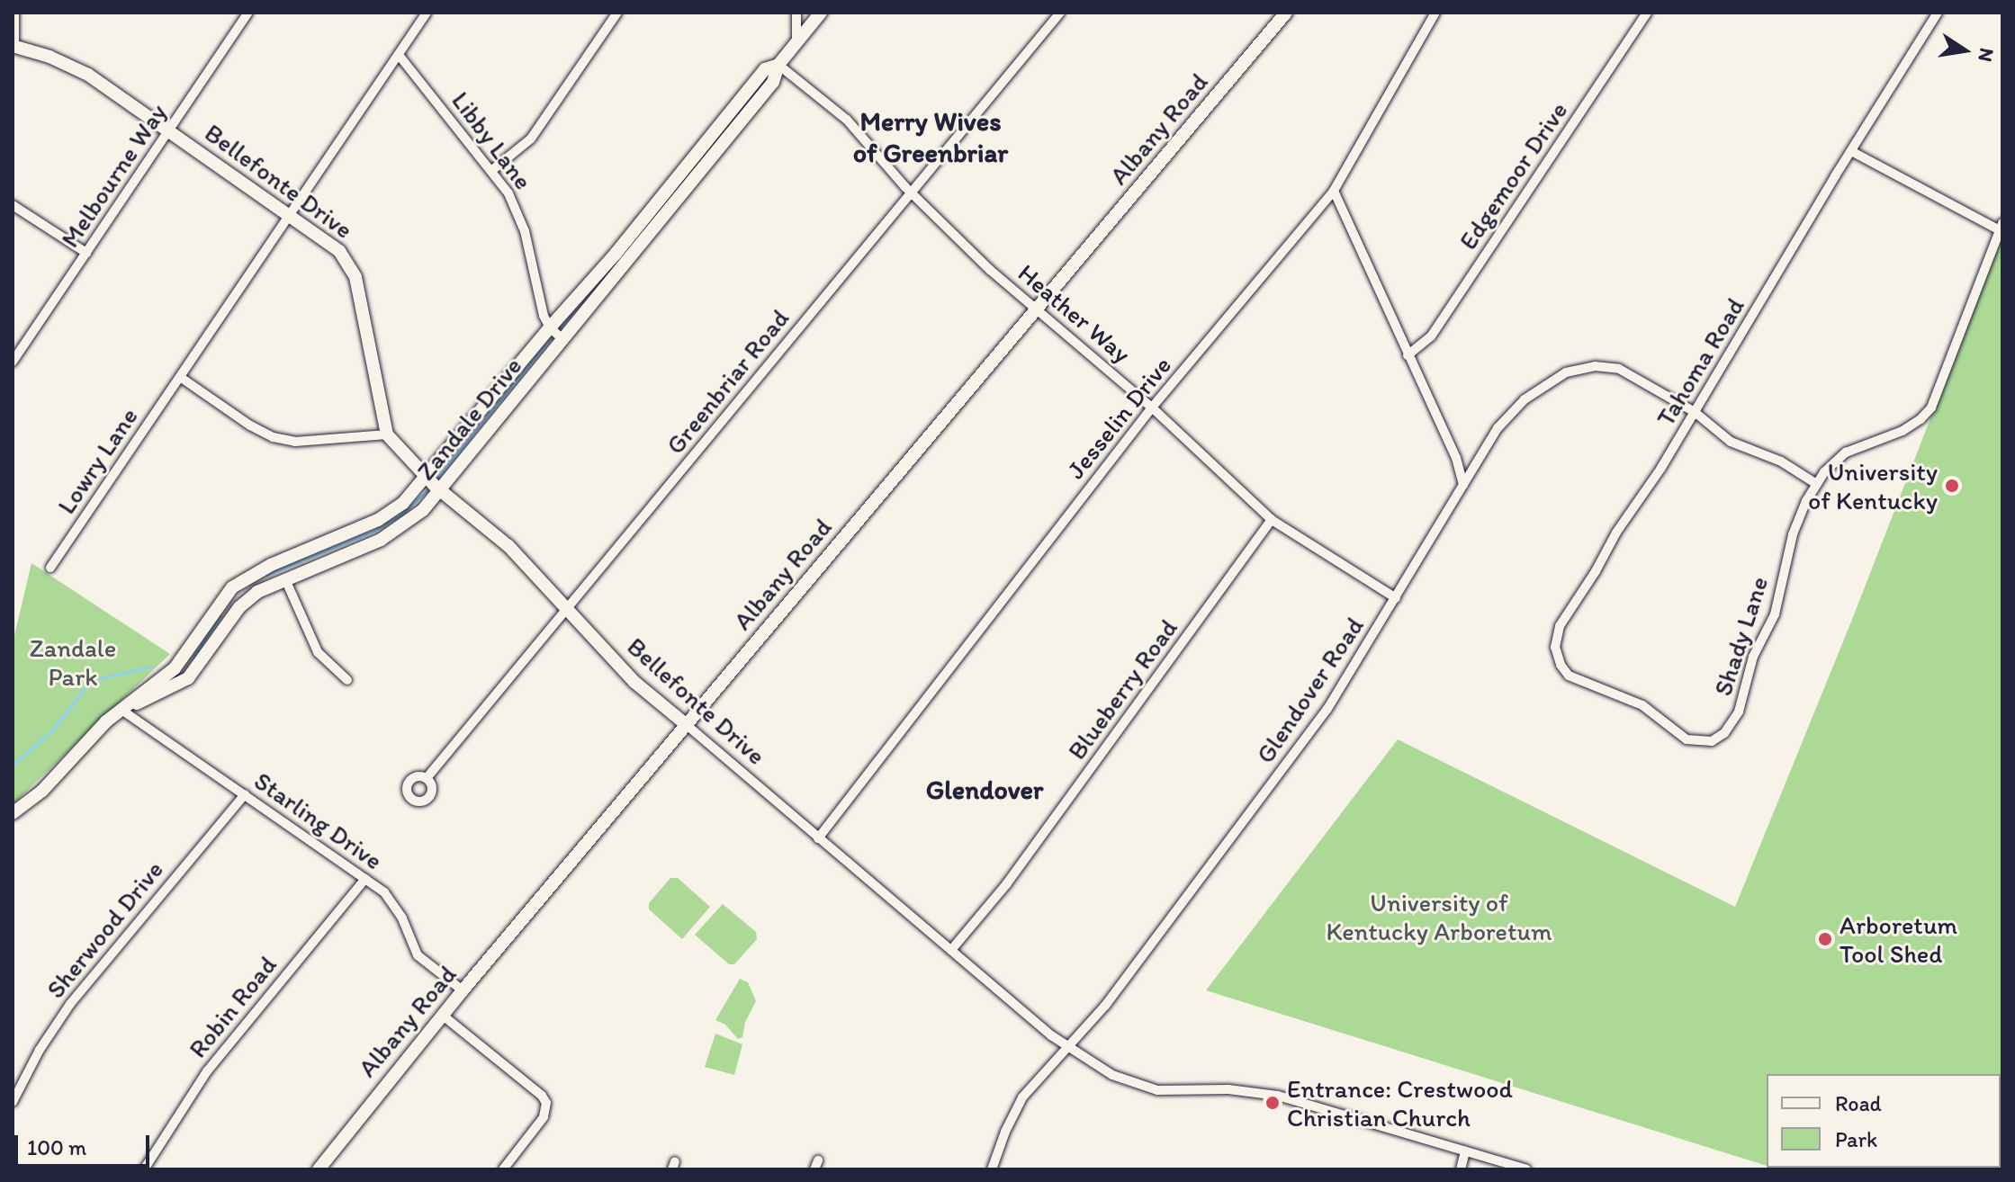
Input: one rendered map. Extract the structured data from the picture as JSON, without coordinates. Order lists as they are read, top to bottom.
{
  "streets": {
    "street": [
      "Albany Road",
      "Libby Lane",
      "Melbourne Way",
      "Edgemoor Drive",
      "Bellefonte Drive",
      "Heather Way",
      "Tahoma Road",
      "Greenbriar Road",
      "Jesselin Drive",
      "Zandale Drive",
      "Lowry Lane",
      "Shady Lane",
      "Blueberry Road",
      "Glendover Road",
      "Starling Drive",
      "Sherwood Drive",
      "Robin Road"
    ]
  },
  "crossings": [
    ["Albany Road", "Bellefonte Drive"],
    ["Albany Road", "Heather Way"],
    ["Albany Road", "Starling Drive"],
    ["Libby Lane", "Zandale Drive"],
    ["Libby Lane", "Lowry Lane"],
    ["Melbourne Way", "Bellefonte Drive"],
    ["Bellefonte Drive", "Greenbriar Road"],
    ["Bellefonte Drive", "Jesselin Drive"],
    ["Bellefonte Drive", "Zandale Drive"],
    ["Bellefonte Drive", "Lowry Lane"],
    ["Bellefonte Drive", "Blueberry Road"],
    ["Bellefonte Drive", "Glendover Road"],
    ["Heather Way", "Greenbriar Road"],
    ["Heather Way", "Jesselin Drive"],
    ["Heather Way", "Zandale Drive"],
    ["Heather Way", "Blueberry Road"],
    ["Heather Way", "Glendover Road"],
    ["Tahoma Road", "Shady Lane"],
    ["Tahoma Road", "Glendover Road"],
    ["Zandale Drive", "Starling Drive"],
    ["Shady Lane", "Glendover Road"],
    ["Starling Drive", "Sherwood Drive"],
    ["Starling Drive", "Robin Road"]
  ],
  "districts": ["Merry Wives of Greenbriar", "Glendover"],
  "parks": ["Zandale Park", "University of Kentucky Arboretum"],
  "places": ["University of Kentucky", "Arboretum Tool Shed", "Entrance: Crestwood Christian Church"],
  "legend": ["Road", "Park"],
  "scale_bar": "100 m",
  "north": "right"
}
